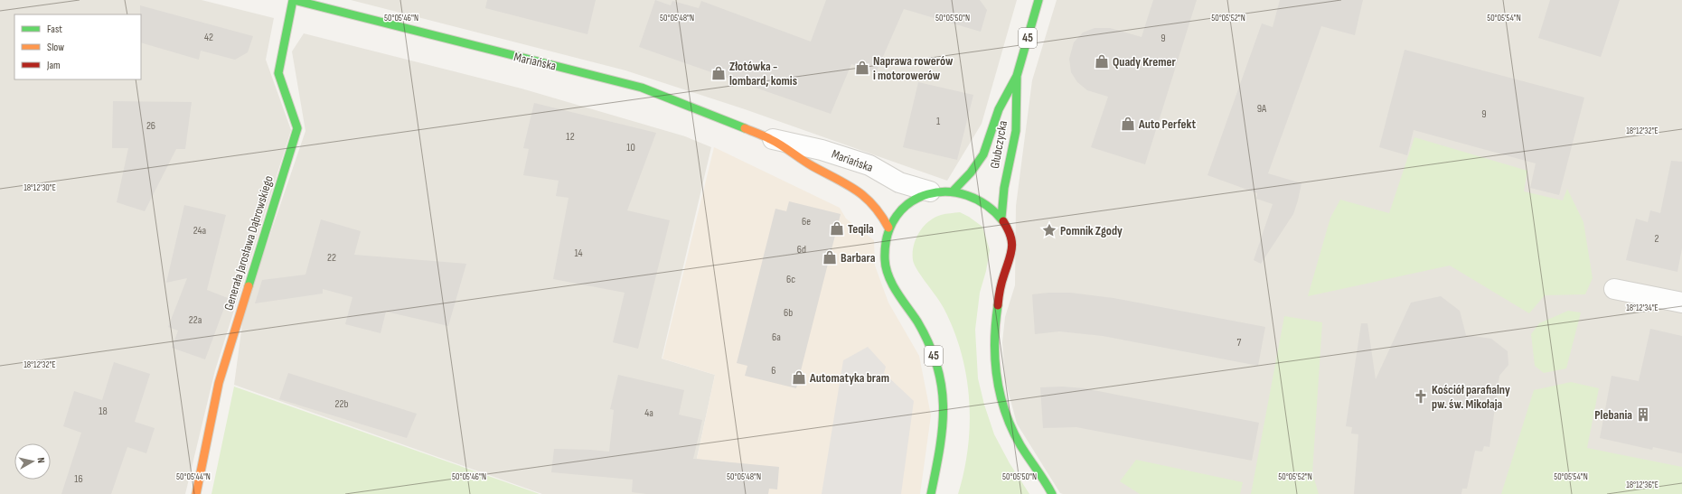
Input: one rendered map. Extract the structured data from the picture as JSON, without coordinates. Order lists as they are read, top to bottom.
{
  "streets": {
    "street": [
      "45",
      "Mariańska",
      "Głubczycka",
      "Generała Jarosława Dąbrowskiego"
    ]
  },
  "crossings": [
    ["45", "Mariańska"],
    ["45", "Głubczycka"],
    ["Mariańska", "Generała Jarosława Dąbrowskiego"]
  ],
  "places": {
    "shop": [
      "Quady Kremer",
      "Naprawa rowerów i motorowerów",
      "Złotówka - lombard, komis",
      "Auto Perfekt",
      "Teqila",
      "Barbara",
      "Automatyka bram"
    ],
    "place": ["Pomnik Zgody"],
    "church": ["Kościół parafialny pw. św. Mikołaja"],
    "building": ["Plebania"]
  },
  "house_numbers": [
    "42",
    "9",
    "9A",
    "9",
    "1",
    "26",
    "12",
    "10",
    "6e",
    "24a",
    "2",
    "6d",
    "14",
    "22",
    "6c",
    "6b",
    "22a",
    "6a",
    "7",
    "6",
    "22b",
    "18",
    "4a",
    "16"
  ],
  "legend": ["Fast", "Slow", "Jam"],
  "north": "right",
  "coordinates": [
    "50°05'46\"N",
    "50°05'48\"N",
    "50°05'50\"N",
    "50°05'52\"N",
    "50°05'54\"N",
    "18°12'32\"E",
    "18°12'30\"E",
    "18°12'34\"E",
    "50°05'44\"N",
    "18°12'36\"E"
  ]
}
